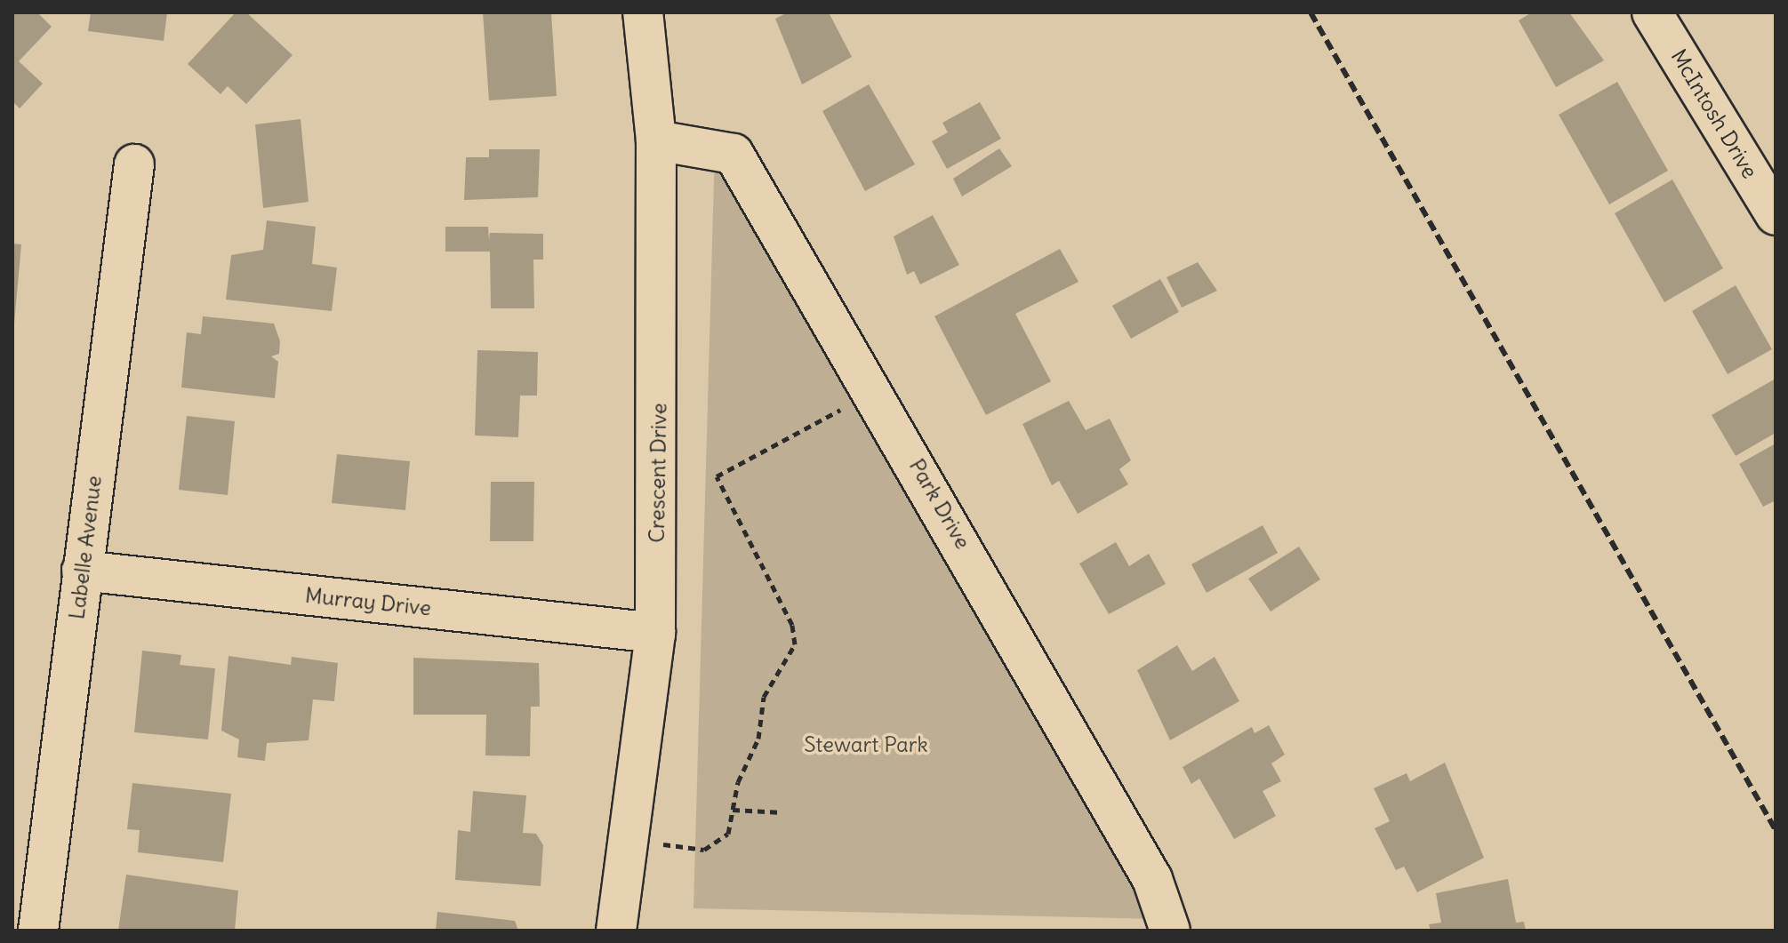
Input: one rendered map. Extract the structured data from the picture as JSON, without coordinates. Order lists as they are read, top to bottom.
{
  "streets": {
    "street": [
      "McIntosh Drive",
      "Crescent Drive",
      "Park Drive",
      "Labelle Avenue",
      "Murray Drive"
    ]
  },
  "crossings": [
    ["Crescent Drive", "Park Drive"],
    ["Crescent Drive", "Murray Drive"],
    ["Labelle Avenue", "Murray Drive"]
  ],
  "parks": ["Stewart Park"]
}
